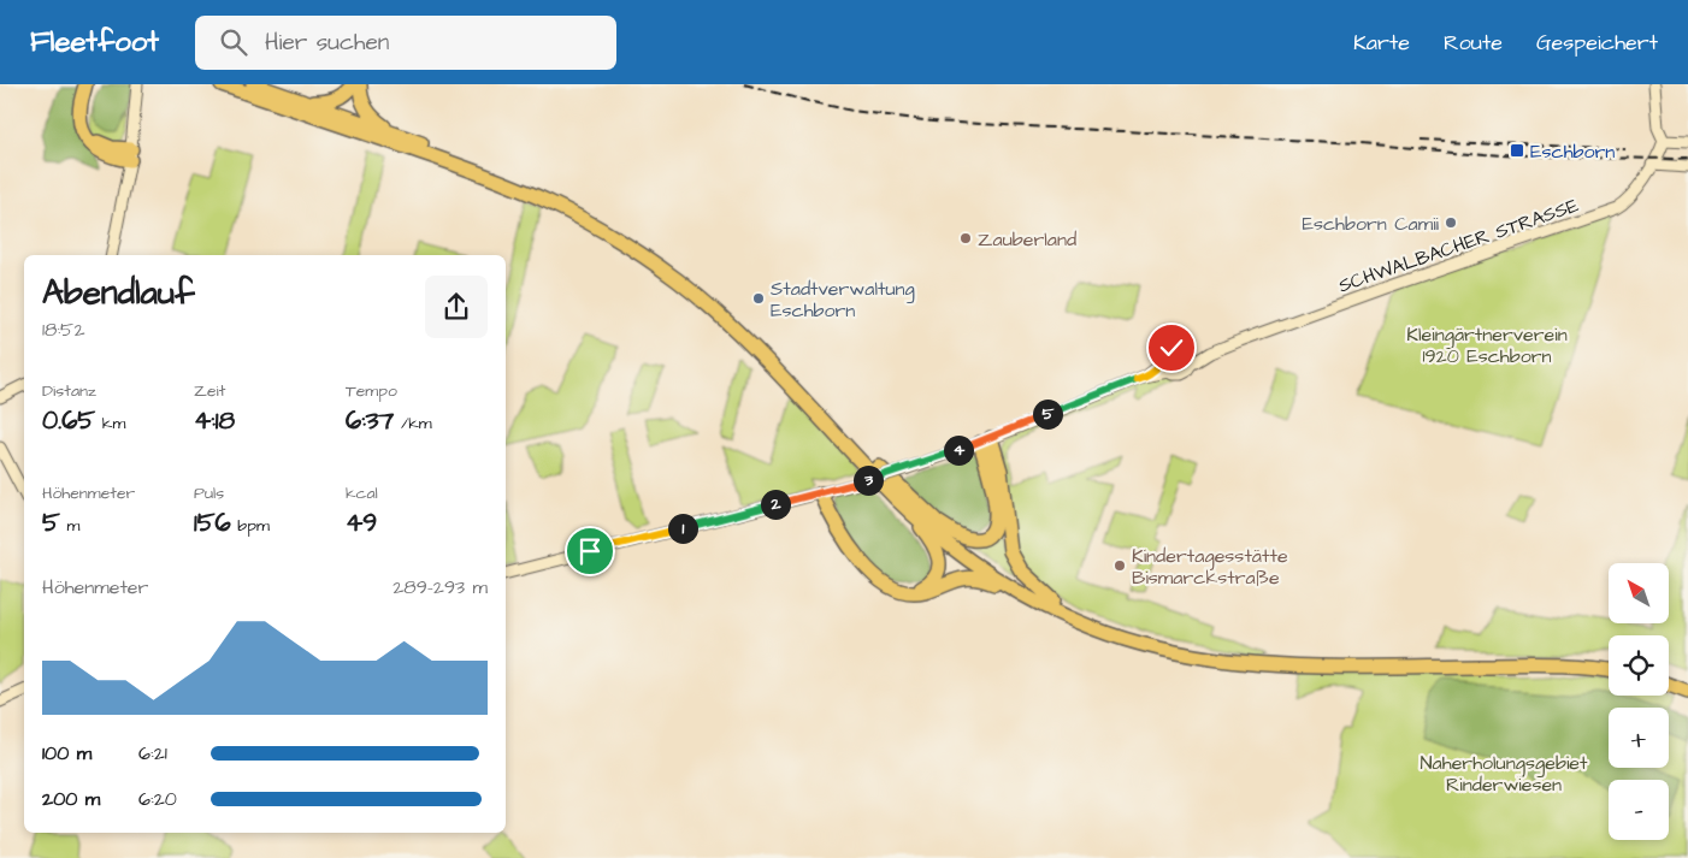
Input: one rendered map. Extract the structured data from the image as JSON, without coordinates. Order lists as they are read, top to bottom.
{
  "streets": {
    "street": ["SCHWALBACHER STRASSE"]
  },
  "parks": ["Kleingärtnerverein 1920 Eschborn", "Naherholungsgebiet Rinderwiesen"],
  "places": {
    "transit": ["Eschborn"],
    "other": [
      "Eschborn Camii",
      "Zauberland",
      "Stadtverwaltung Eschborn",
      "Kindertagesstätte Bismarckstraße"
    ]
  },
  "north": "top left",
  "page": {
    "header": "Fleetfoot",
    "search": "Hier suchen",
    "nav": ["Karte", "Route", "Gespeichert"],
    "heading": ["Abendlauf", "18:52"],
    "stats": [
      ["Distanz", "0.65 km"],
      ["Zeit", "4:18"],
      ["Tempo", "6:37 /km"],
      ["Höhenmeter", "5 m"],
      ["Puls", "156 bpm"],
      ["kcal", "49"]
    ],
    "pins": [
      "5",
      "4",
      "3",
      "2",
      "1"
    ],
    "chart": ["Höhenmeter", "289–293 m"],
    "map_buttons": ["+", "−"],
    "list": [
      {
        "name": "100 m",
        "note": "6:21"
      },
      {
        "name": "200 m",
        "note": "6:20"
      }
    ]
  }
}
